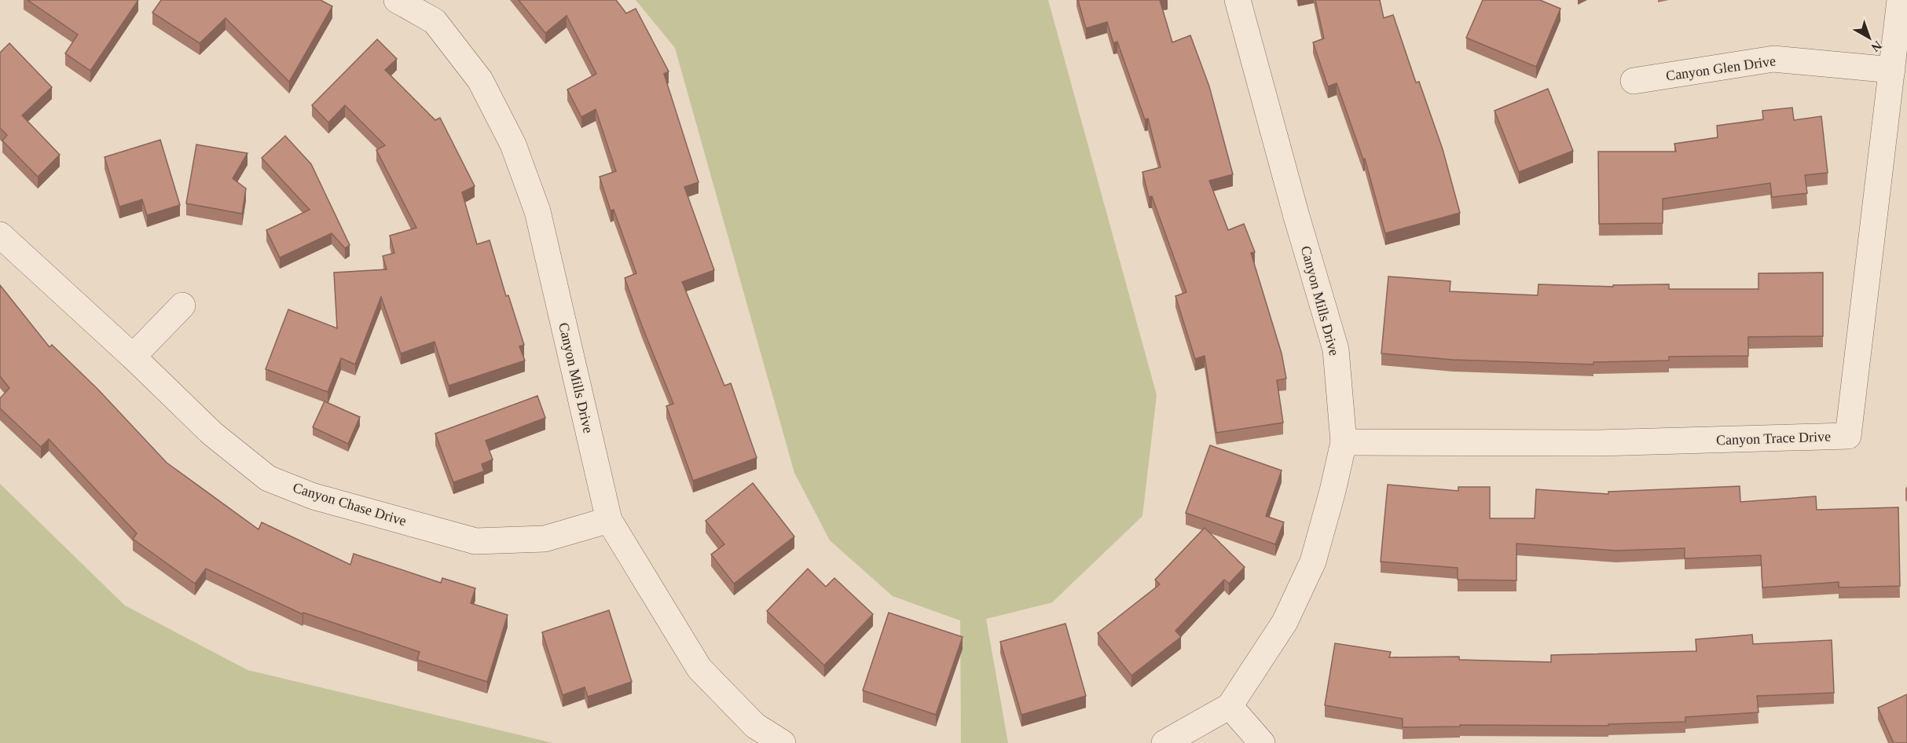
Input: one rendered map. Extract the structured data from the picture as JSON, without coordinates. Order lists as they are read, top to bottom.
{
  "streets": {
    "street": [
      "Canyon Glen Drive",
      "Canyon Mills Drive",
      "Canyon Trace Drive",
      "Canyon Chase Drive"
    ]
  },
  "crossings": [
    ["Canyon Glen Drive", "Canyon Trace Drive"],
    ["Canyon Mills Drive", "Canyon Trace Drive"],
    ["Canyon Mills Drive", "Canyon Chase Drive"]
  ],
  "north": "bottom right"
}
